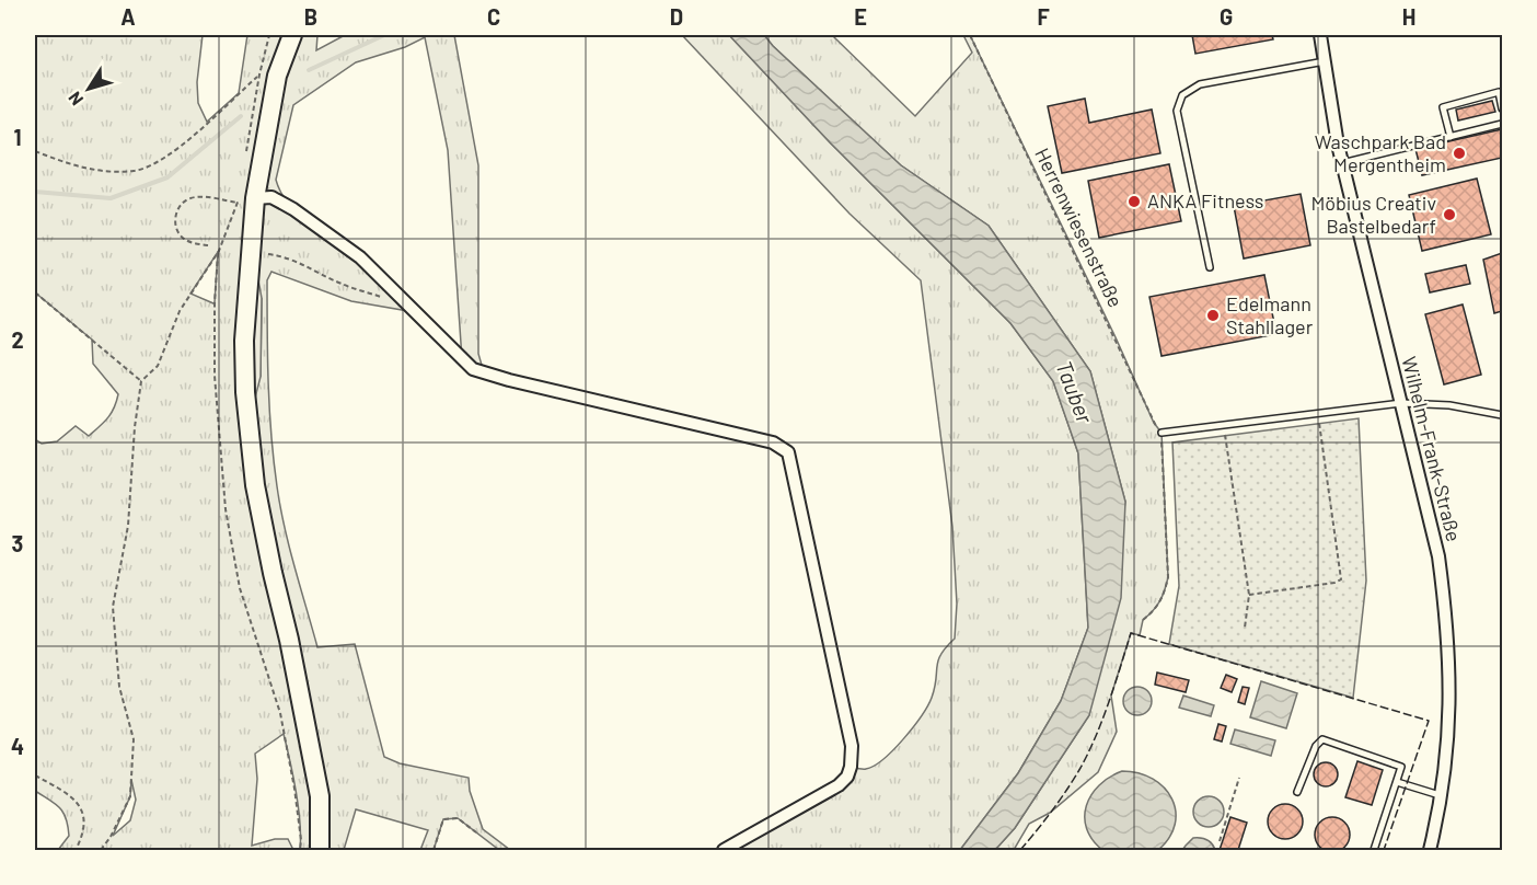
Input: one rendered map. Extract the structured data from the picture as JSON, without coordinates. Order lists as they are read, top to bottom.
{
  "streets": {
    "street": ["Wilhelm-Frank-Straße"],
    "path": ["Herrenwiesenstraße"]
  },
  "water": ["Tauber"],
  "places": [
    "Waschpark Bad Mergentheim",
    "ANKA Fitness",
    "Möbius Creativ Bastelbedarf",
    "Edelmann Stahllager"
  ],
  "north": "bottom left",
  "grid": {
    "columns": [
      "A",
      "B",
      "C",
      "D",
      "E",
      "F",
      "G",
      "H"
    ],
    "rows": [
      "1",
      "2",
      "3",
      "4"
    ]
  }
}
